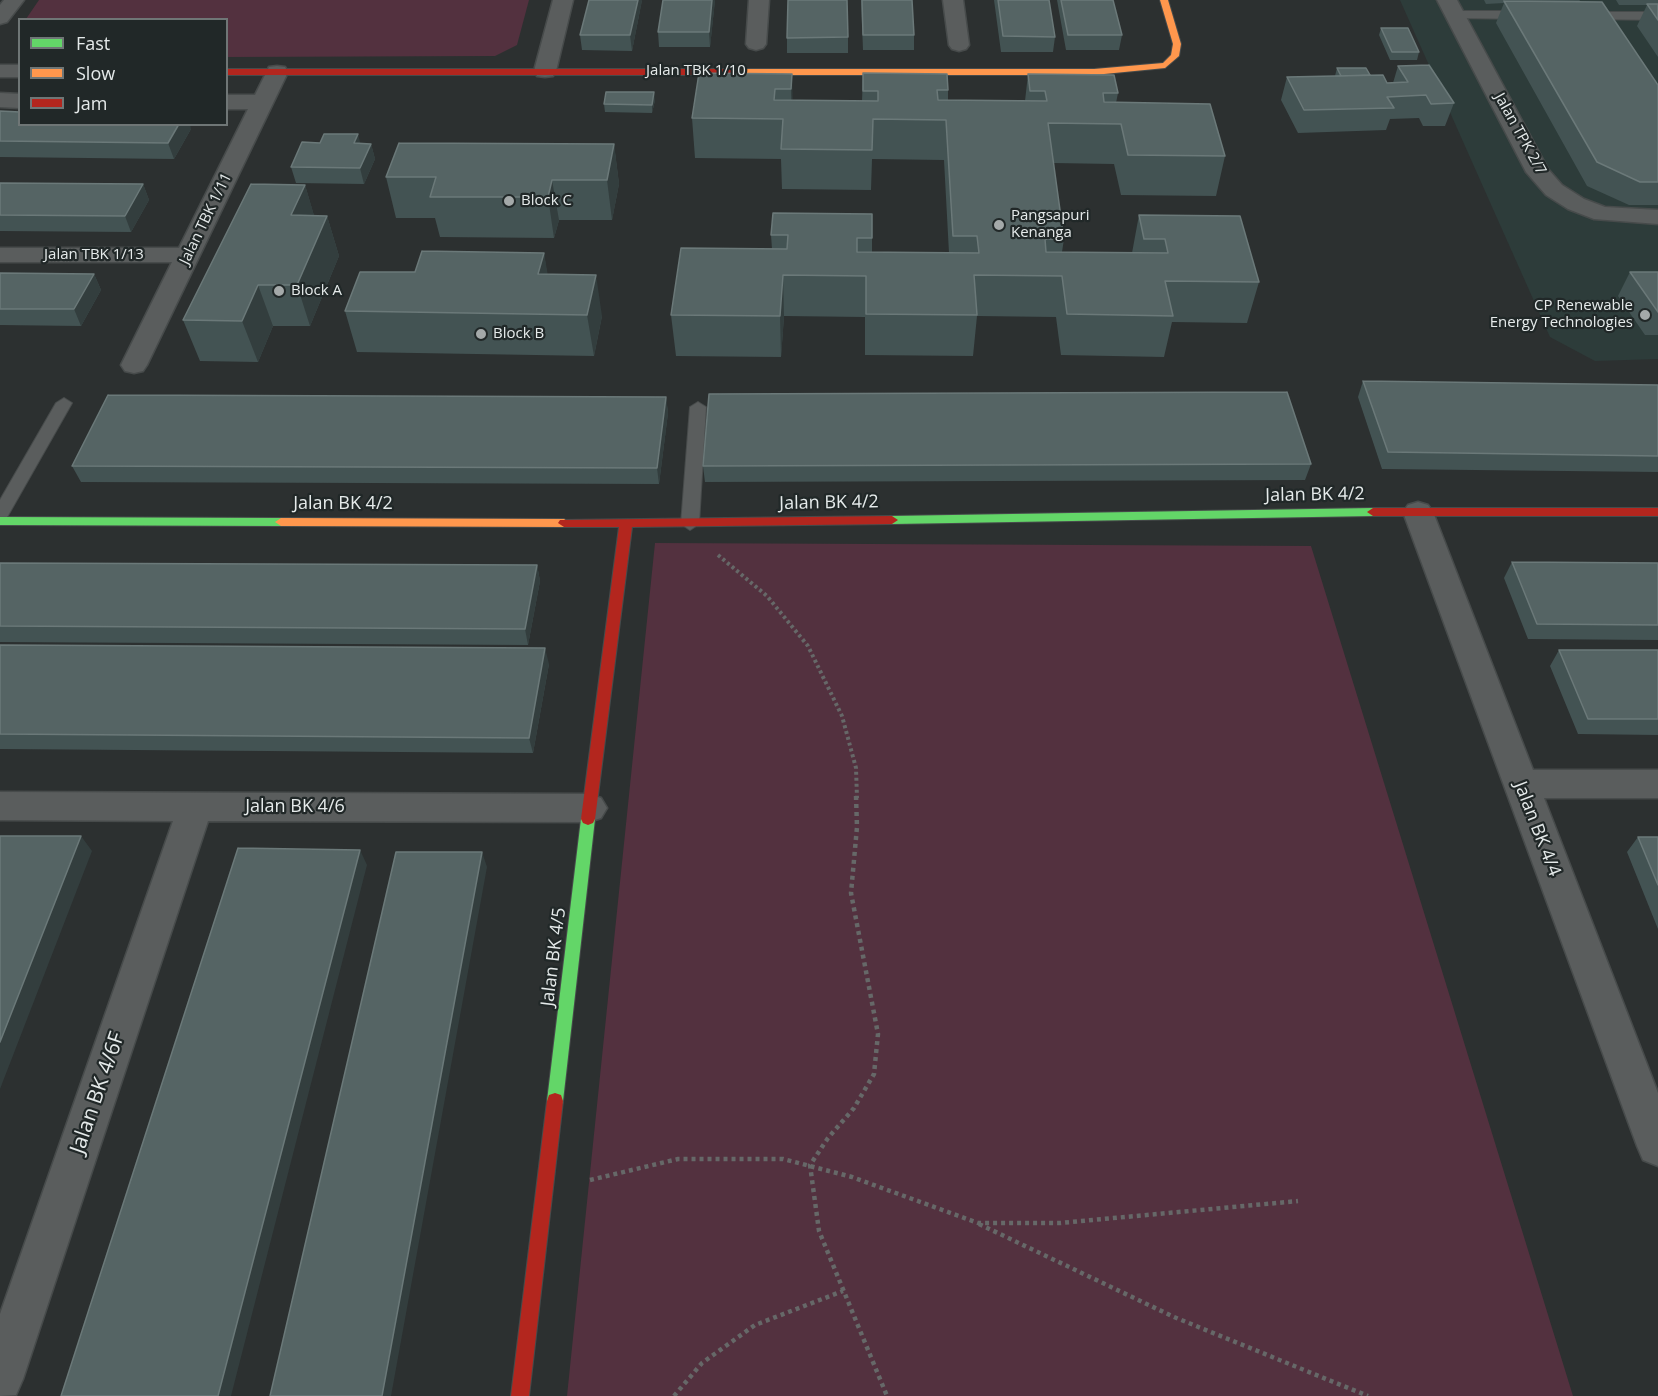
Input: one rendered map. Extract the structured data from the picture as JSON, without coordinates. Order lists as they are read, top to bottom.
{
  "streets": {
    "street": [
      "Jalan TBK 1/10",
      "Jalan TPK 2/7",
      "Jalan TBK 1/11",
      "Jalan TBK 1/13",
      "Jalan BK 4/2",
      "Jalan BK 4/6",
      "Jalan BK 4/4",
      "Jalan BK 4/5",
      "Jalan BK 4/6F"
    ]
  },
  "crossings": [
    ["Jalan TBK 1/10", "Jalan TBK 1/11"],
    ["Jalan TBK 1/11", "Jalan TBK 1/13"],
    ["Jalan BK 4/2", "Jalan BK 4/4"],
    ["Jalan BK 4/2", "Jalan BK 4/5"],
    ["Jalan BK 4/6", "Jalan BK 4/5"],
    ["Jalan BK 4/6", "Jalan BK 4/6F"]
  ],
  "places": [
    "Block C",
    "Pangsapuri Kenanga",
    "Block A",
    "CP Renewable Energy Technologies",
    "Block B"
  ],
  "legend": ["Fast", "Slow", "Jam"]
}
